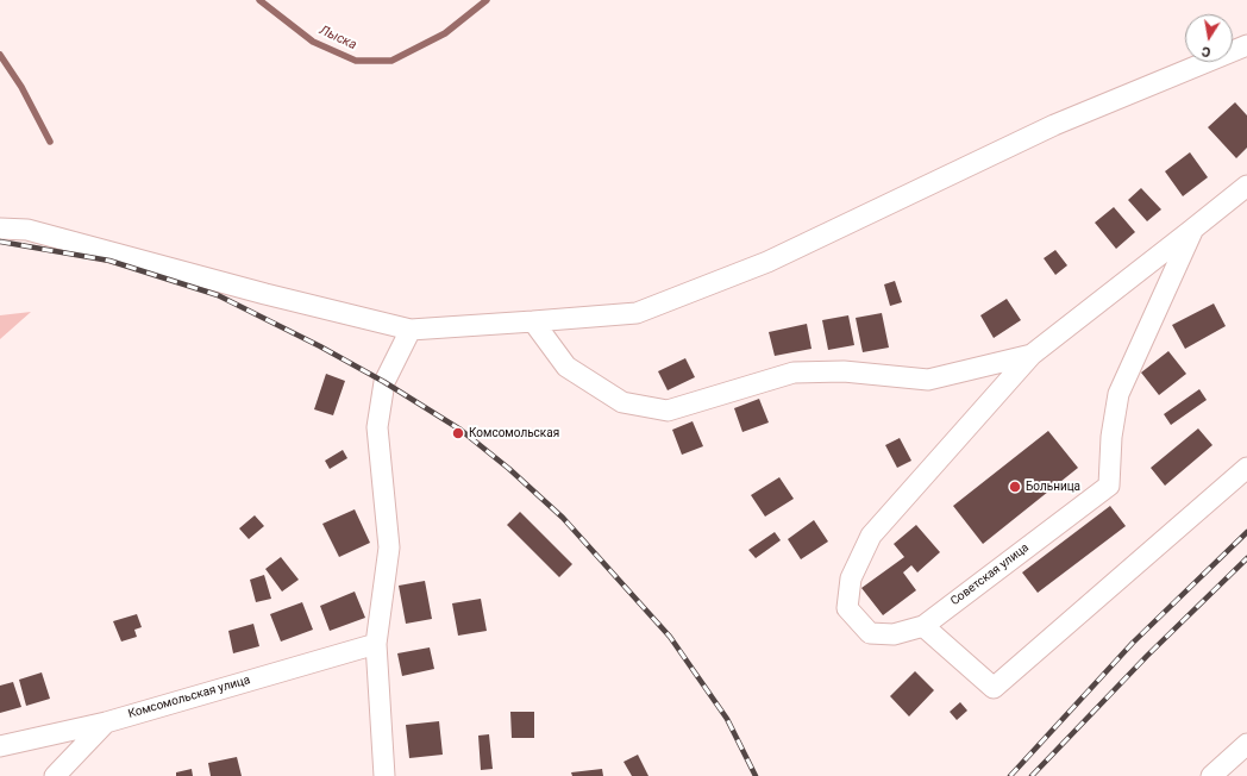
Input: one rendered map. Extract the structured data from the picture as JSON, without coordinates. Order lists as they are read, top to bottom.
{
  "streets": {
    "street": ["Советская улица", "Комсомольская улица"]
  },
  "water": ["Лыска"],
  "places": ["Комсомольская", "Больница"],
  "north": "bottom"
}
